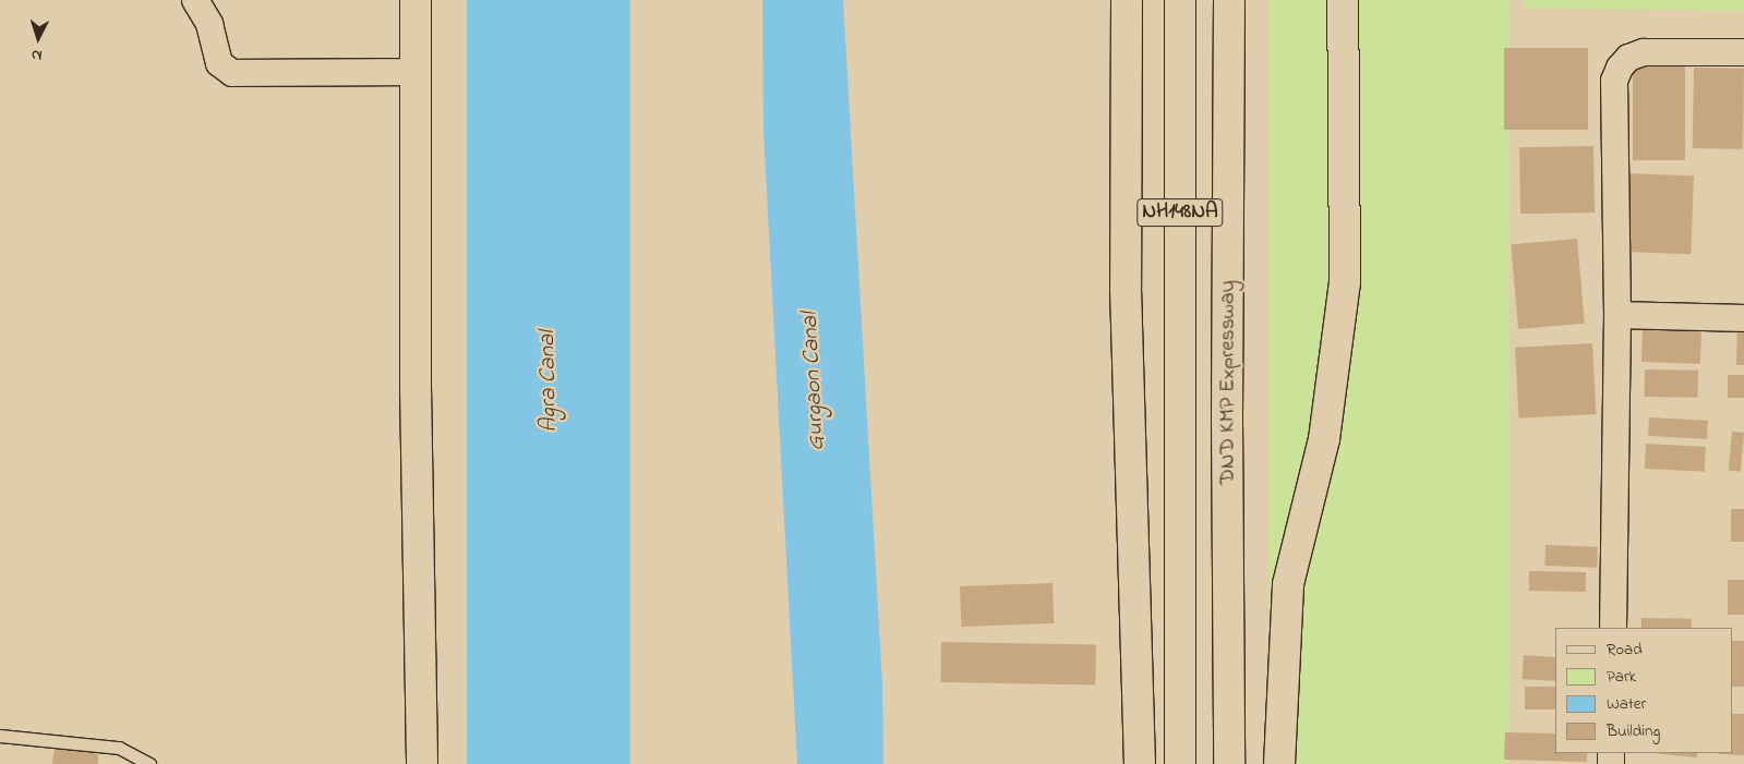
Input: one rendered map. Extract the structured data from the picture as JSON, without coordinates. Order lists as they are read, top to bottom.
{
  "streets": {
    "main road": ["NH148NA", "DND KMP Expressway"]
  },
  "water": ["Agra Canal", "Gurgaon Canal"],
  "legend": [
    "Road",
    "Park",
    "Water",
    "Building"
  ],
  "north": "bottom"
}
